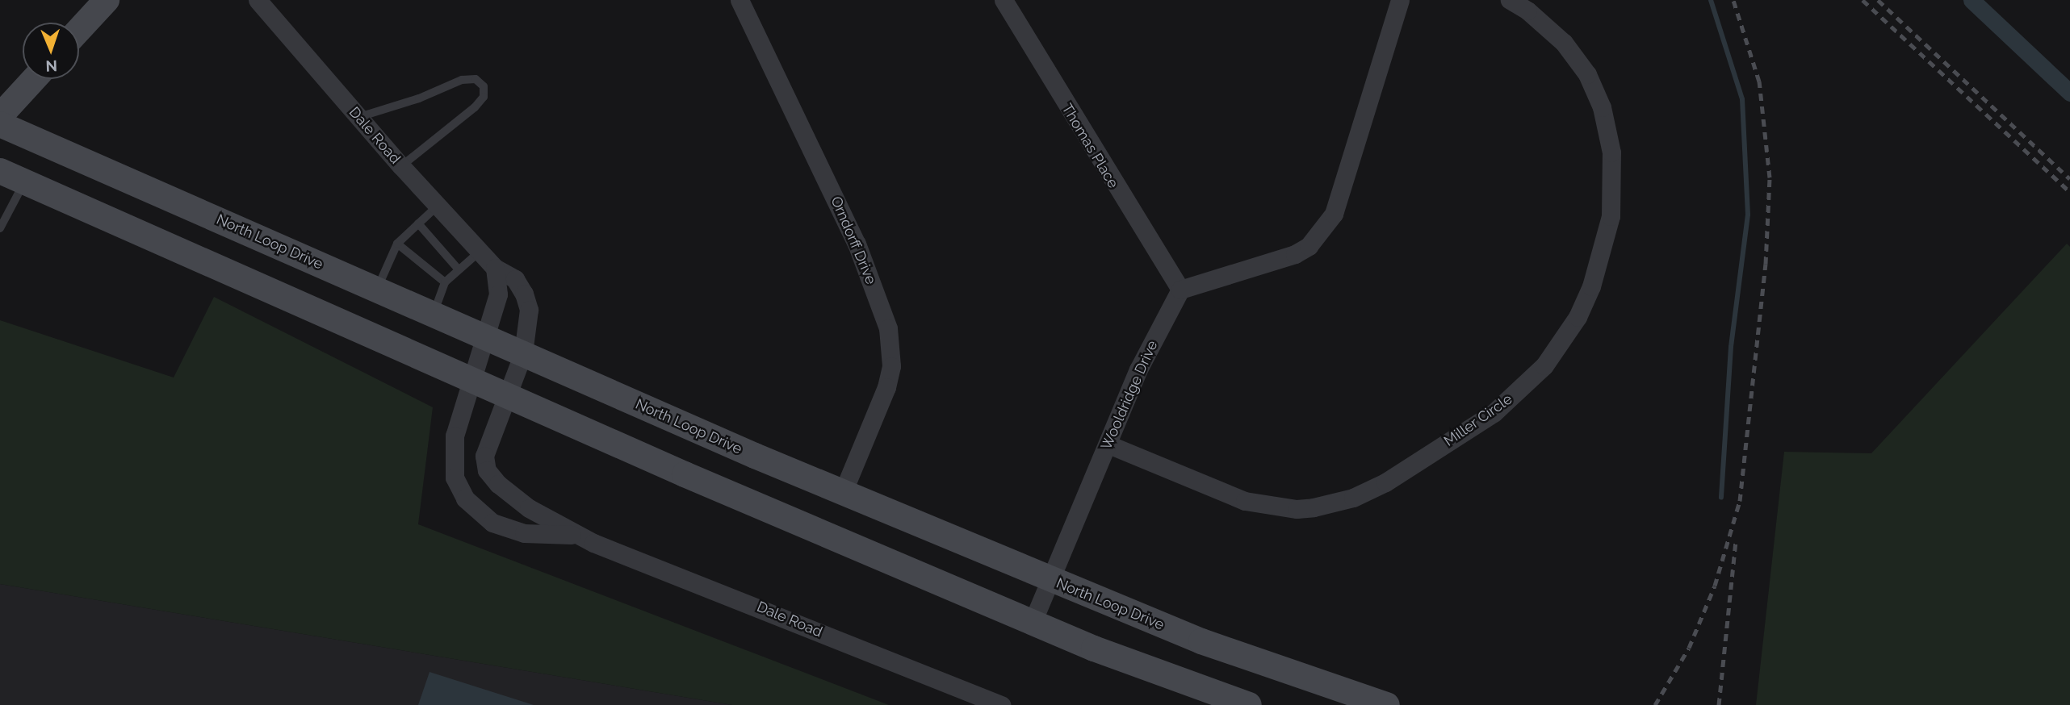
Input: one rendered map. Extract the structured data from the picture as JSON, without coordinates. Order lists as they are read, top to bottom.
{
  "streets": {
    "main road": ["North Loop Drive"],
    "street": [
      "Dale Road",
      "Thomas Place",
      "Orndorff Drive",
      "Wooldridge Drive",
      "Miller Circle"
    ]
  },
  "crossings": [
    ["Dale Road", "North Loop Drive"],
    ["Thomas Place", "Wooldridge Drive"],
    ["Orndorff Drive", "North Loop Drive"],
    ["North Loop Drive", "Wooldridge Drive"],
    ["Wooldridge Drive", "Miller Circle"]
  ],
  "north": "bottom"
}
